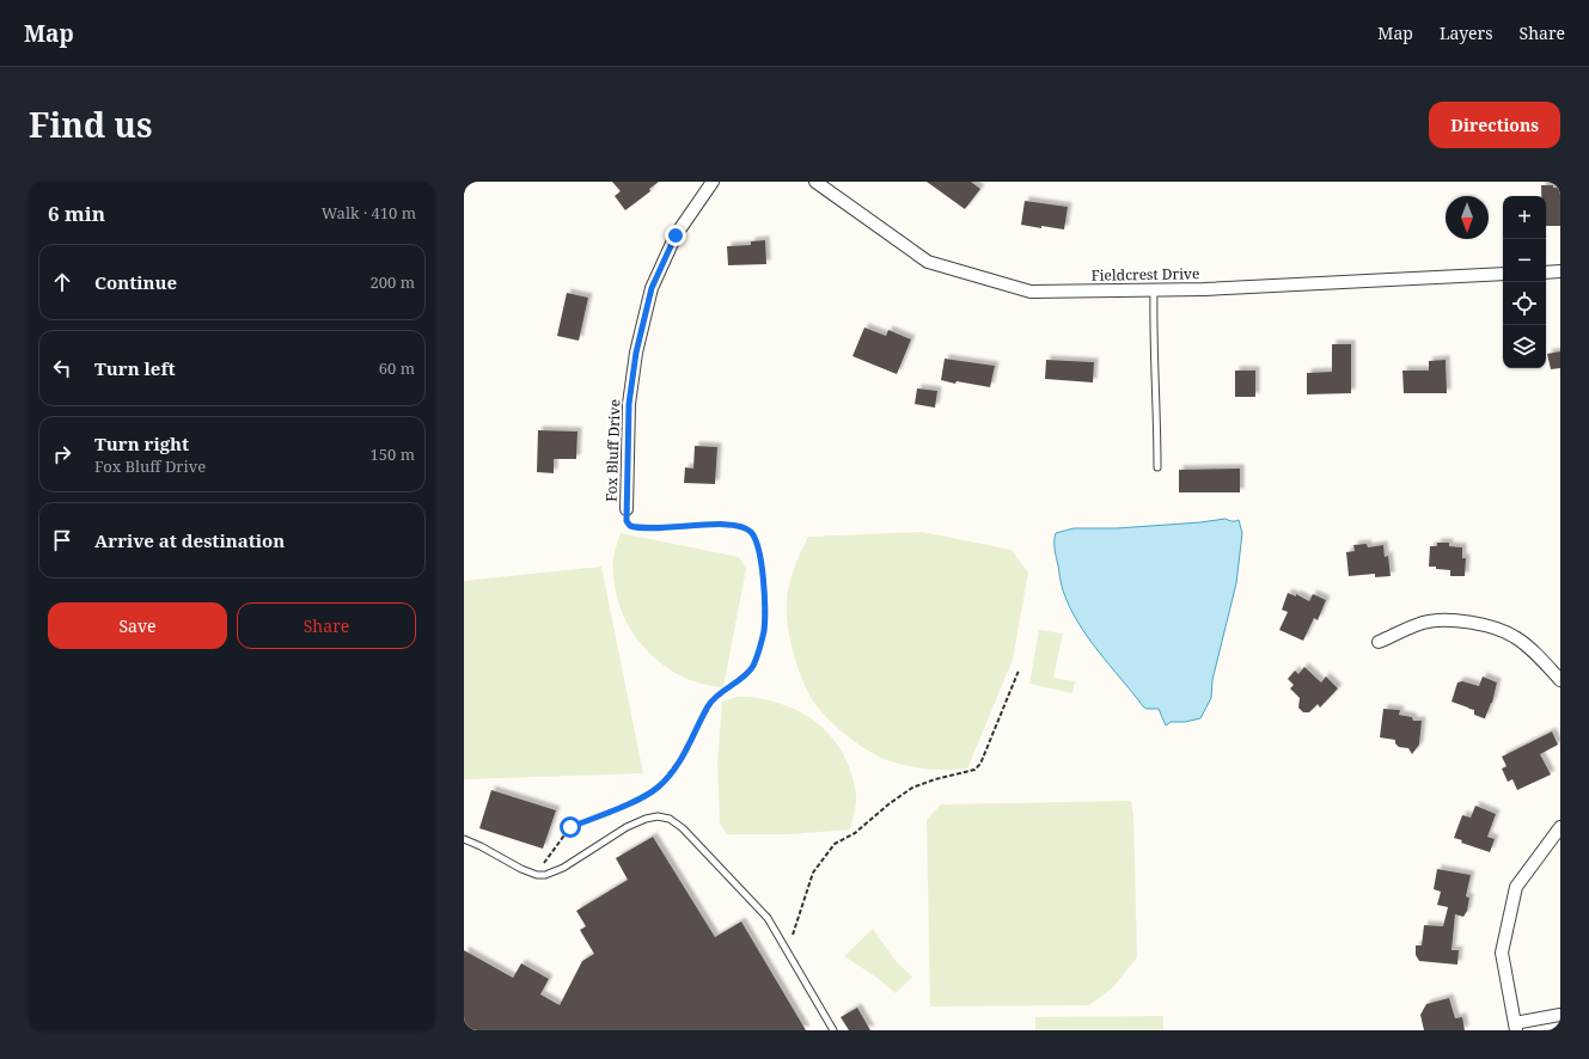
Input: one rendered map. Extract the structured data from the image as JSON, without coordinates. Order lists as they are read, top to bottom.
{
  "streets": {
    "street": ["Fieldcrest Drive", "Fox Bluff Drive"]
  },
  "north": "bottom",
  "page": {
    "header": "Map",
    "nav": ["Map", "Layers", "Share"],
    "title": "Find us",
    "buttons": [
      "Directions",
      ["Save", "Share"]
    ],
    "heading": ["6 min", "Walk · 410 m"],
    "map_buttons": ["+", "−"],
    "list": [
      ["Continue", "200 m"],
      ["Turn left", "60 m"],
      ["Turn right", "Fox Bluff Drive", "150 m"],
      "Arrive at destination"
    ]
  }
}
